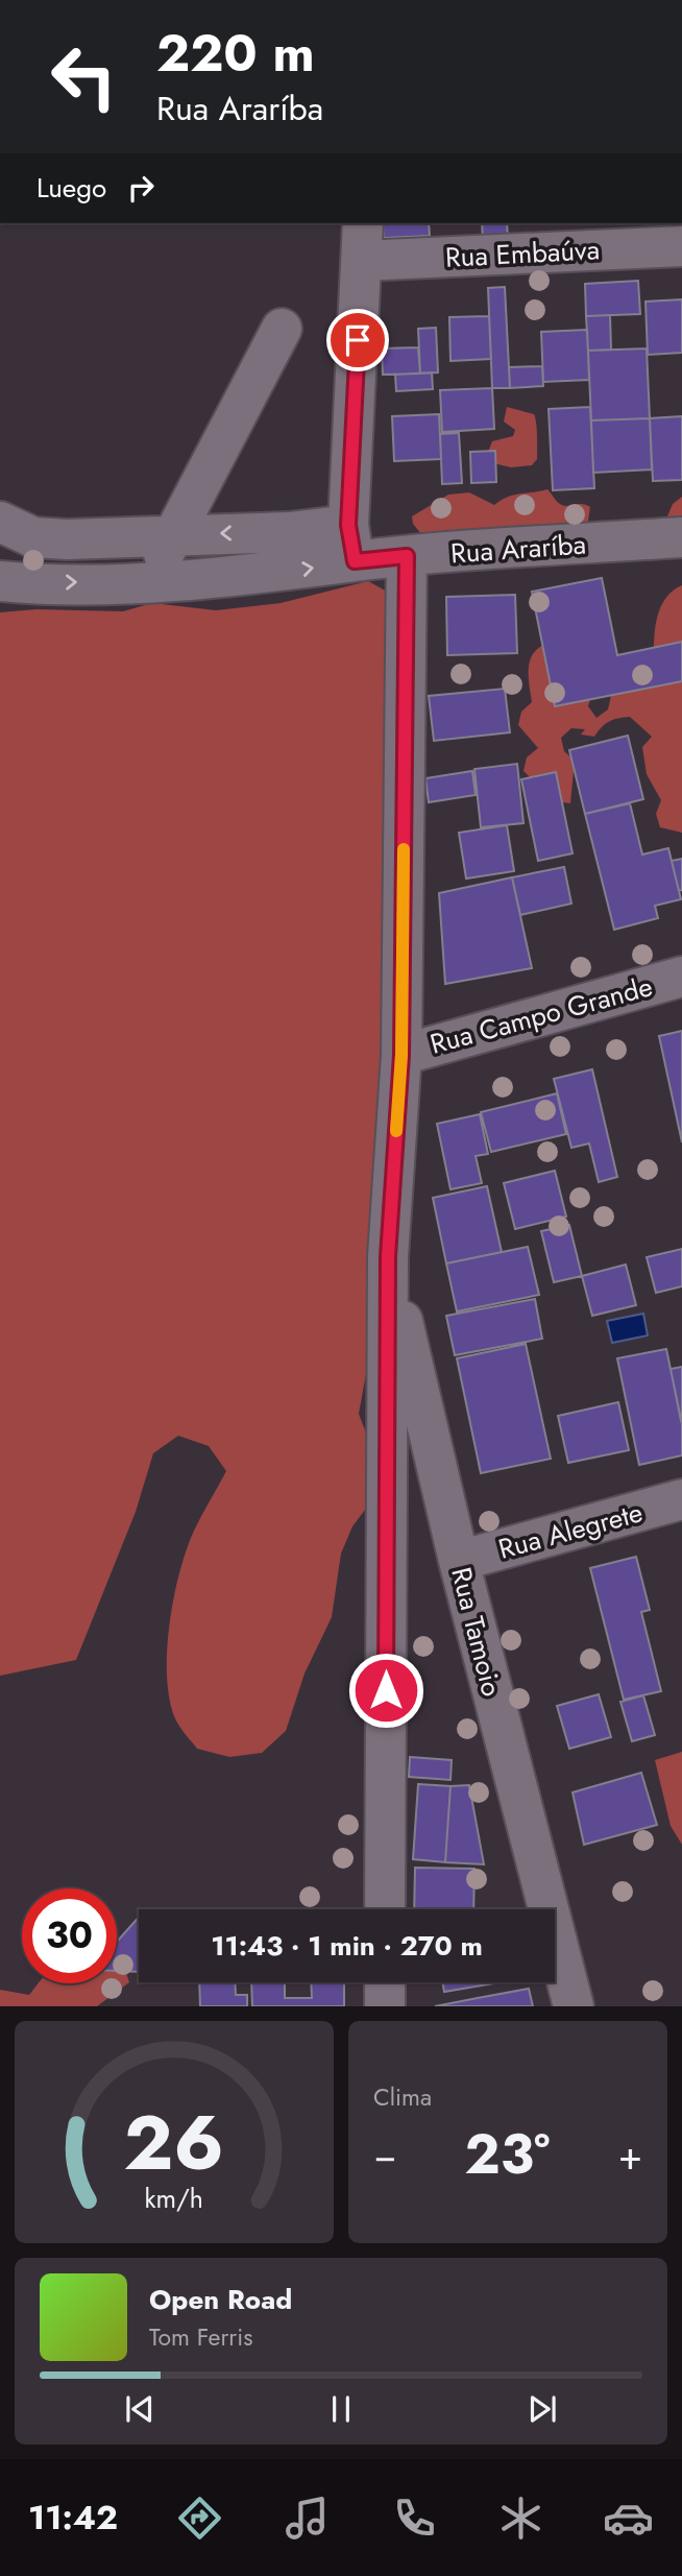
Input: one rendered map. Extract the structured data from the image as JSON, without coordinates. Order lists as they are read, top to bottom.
{
  "streets": {
    "street": [
      "Rua Embaúva",
      "Rua Araríba",
      "Rua Campo Grande",
      "Rua Alegrete",
      "Rua Tamoio"
    ]
  },
  "crossings": [
    ["Rua Alegrete", "Rua Tamoio"]
  ],
  "page": {
    "turn": ["220 m", "Rua Araríba"],
    "then": "Luego",
    "limit": "30",
    "trip": "11:43 · 1 min · 270 m",
    "tile": "Clima",
    "heat": ["−", "23°", "+"],
    "song": ["Open Road", "Tom Ferris"],
    "tabs": "11:42",
    "gauge": ["26", "km/h"]
  }
}
